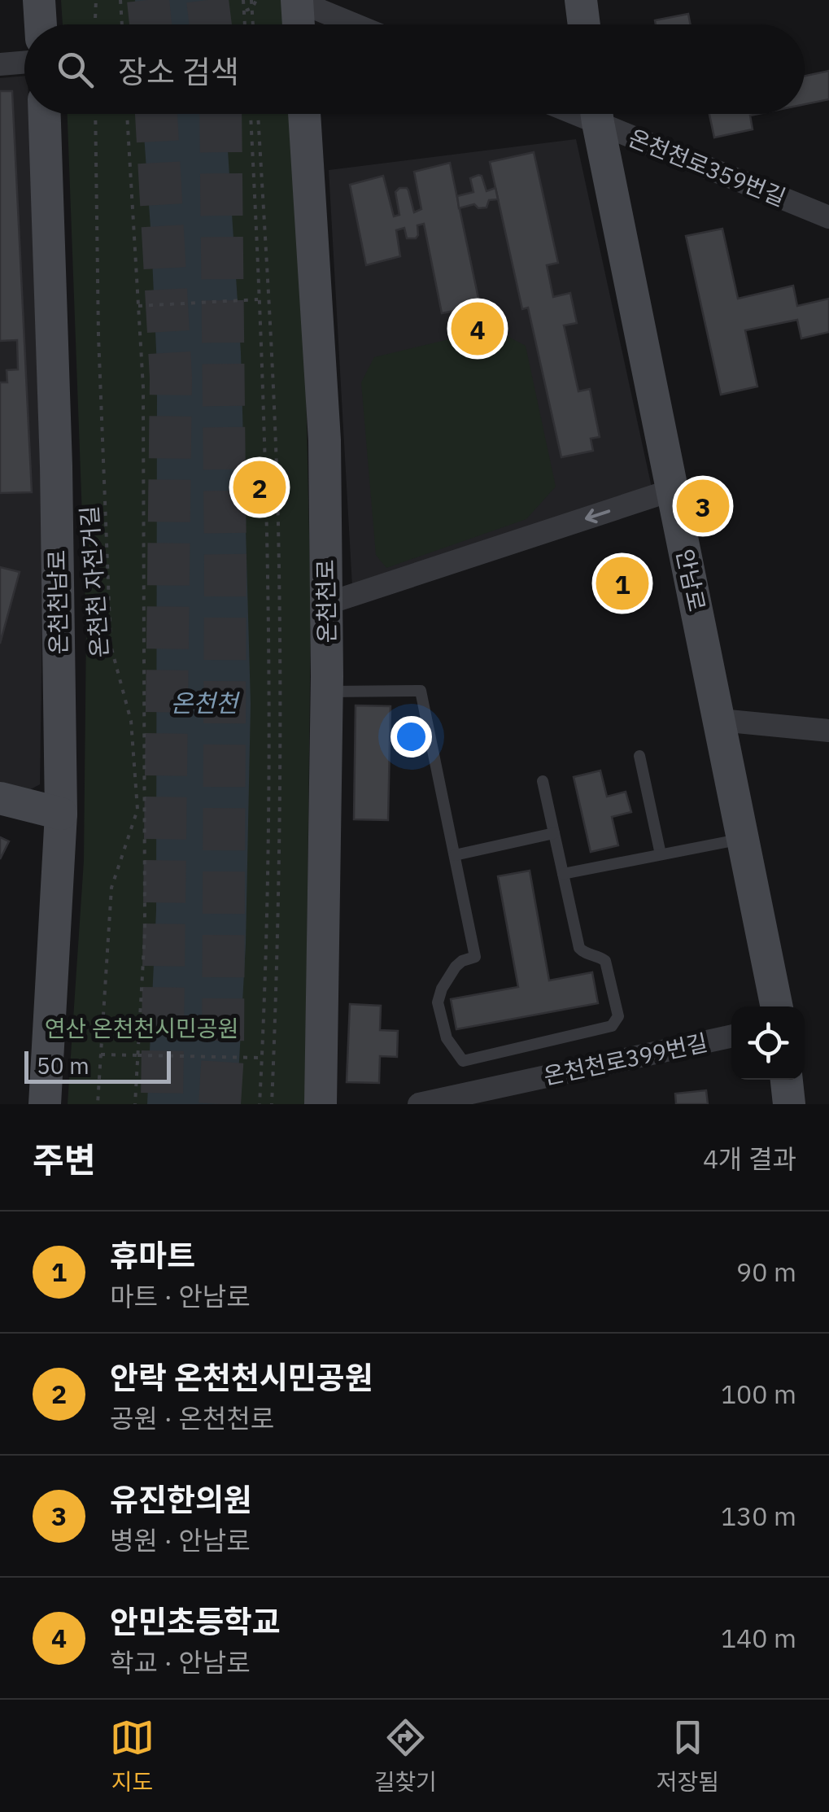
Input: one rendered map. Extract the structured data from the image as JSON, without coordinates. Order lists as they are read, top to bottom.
{
  "streets": {
    "street": [
      "온천천로359번길",
      "안남로",
      "온천천로",
      "온천천남로",
      "온천천로399번길"
    ],
    "path": ["온천천 자전거길"]
  },
  "water": ["온천천"],
  "parks": ["연산 온천천시민공원"],
  "scale_bar": "50 m",
  "page": {
    "search": "장소 검색",
    "pins": [
      "4",
      "2",
      "3",
      "1"
    ],
    "scale": "50 m",
    "heading": ["주변", "4개 결과"],
    "list": [
      {
        "mark": "1",
        "name": "휴마트",
        "note": "마트 · 안남로",
        "value": "90 m"
      },
      {
        "mark": "2",
        "name": "안락 온천천시민공원",
        "note": "공원 · 온천천로",
        "value": "100 m"
      },
      {
        "mark": "3",
        "name": "유진한의원",
        "note": "병원 · 안남로",
        "value": "130 m"
      },
      {
        "mark": "4",
        "name": "안민초등학교",
        "note": "학교 · 안남로",
        "value": "140 m"
      }
    ],
    "nav": ["지도", "길찾기", "저장됨"]
  }
}
